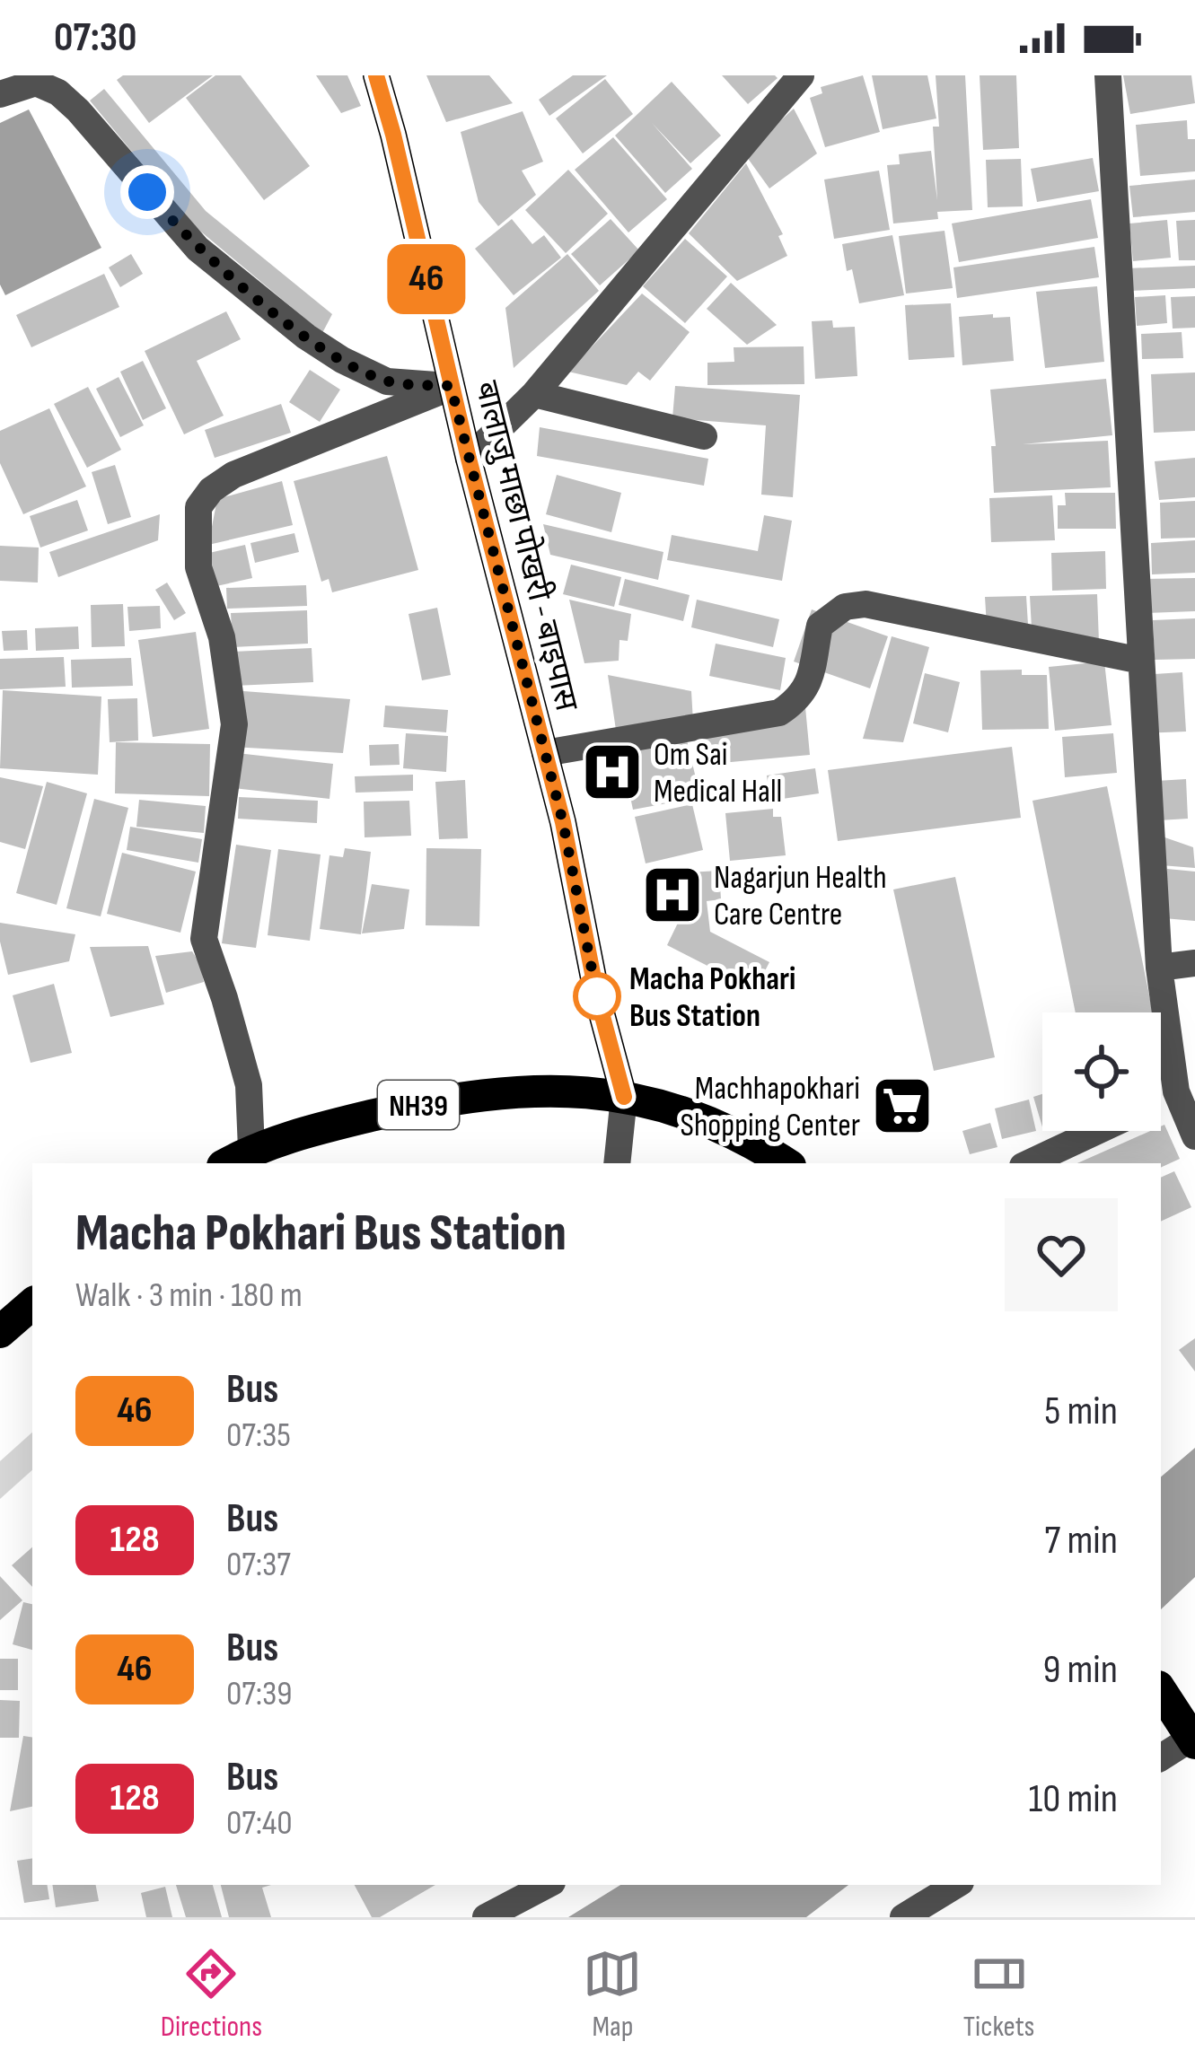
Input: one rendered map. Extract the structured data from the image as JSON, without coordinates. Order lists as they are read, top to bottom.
{
  "streets": {
    "highway": ["NH39"],
    "main road": ["बालाजु माछा पोखरी - बाइपास"]
  },
  "crossings": [
    ["बालाजु माछा पोखरी - बाइपास", "NH39"]
  ],
  "places": {
    "hospital": ["Om Sai Medical Hall", "Nagarjun Health Care Centre"],
    "other": ["Macha Pokhari Bus Station"],
    "supermarket": ["Machhapokhari Shopping Center"]
  },
  "lines": ["bus line 46"],
  "page": {
    "status": "07:30",
    "on_map": "46",
    "heading": ["Macha Pokhari Bus Station", "Walk · 3 min · 180 m"],
    "list": [
      {
        "mark": "46",
        "name": "Bus",
        "note": "07:35",
        "value": "5 min"
      },
      {
        "mark": "128",
        "name": "Bus",
        "note": "07:37",
        "value": "7 min"
      },
      {
        "mark": "46",
        "name": "Bus",
        "note": "07:39",
        "value": "9 min"
      },
      {
        "mark": "128",
        "name": "Bus",
        "note": "07:40",
        "value": "10 min"
      }
    ],
    "tabs": ["Directions", "Map", "Tickets"]
  }
}
